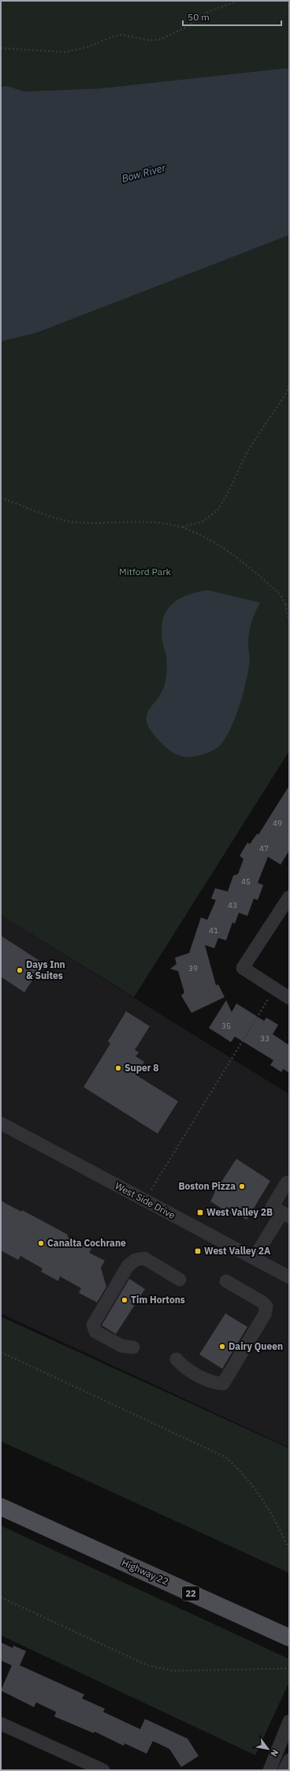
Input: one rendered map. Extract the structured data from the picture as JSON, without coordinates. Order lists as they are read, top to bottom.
{
  "streets": {
    "main road": ["Highway 22", "22"],
    "street": ["West Side Drive"]
  },
  "water": ["Bow River"],
  "parks": ["Mitford Park"],
  "places": {
    "other": [
      "Days Inn & Suites",
      "Super 8",
      "Boston Pizza",
      "Canalta Cochrane",
      "Tim Hortons",
      "Dairy Queen"
    ],
    "transit": ["West Valley 2B", "West Valley 2A"]
  },
  "house_numbers": [
    "49",
    "47",
    "45",
    "43",
    "41",
    "39",
    "35",
    "33"
  ],
  "scale_bar": "50 m",
  "north": "bottom right"
}
